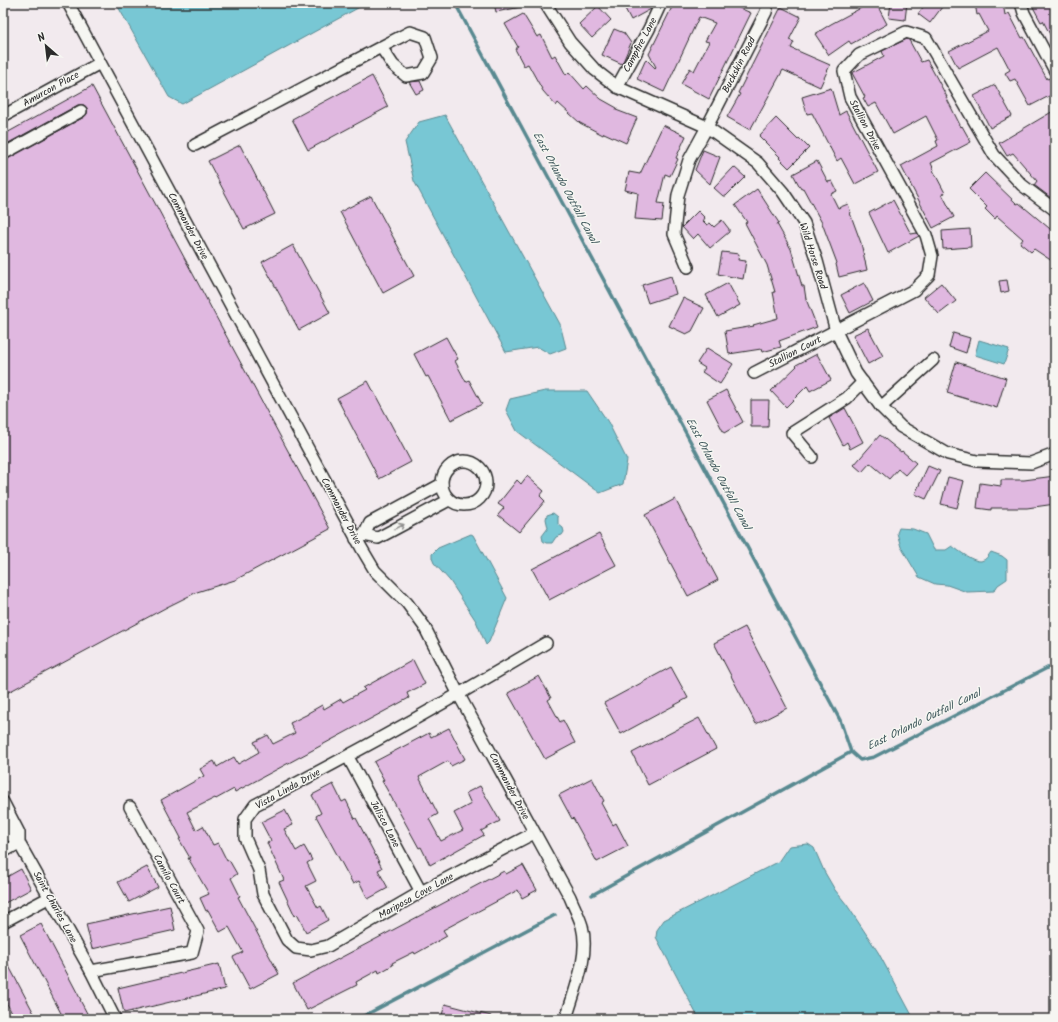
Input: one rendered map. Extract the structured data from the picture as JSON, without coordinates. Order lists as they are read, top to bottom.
{
  "streets": {
    "street": [
      "Campfire Lane",
      "Buckskin Road",
      "Amurcon Place",
      "Stallion Drive",
      "Commander Drive",
      "Wild Horse Road",
      "Stallion Court",
      "Vista Linda Drive",
      "Jalisco Lane",
      "Camilo Court",
      "Mariposa Cove Lane",
      "Saint Charles Lane"
    ]
  },
  "crossings": [
    ["Campfire Lane", "Wild Horse Road"],
    ["Buckskin Road", "Wild Horse Road"],
    ["Amurcon Place", "Commander Drive"],
    ["Stallion Drive", "Wild Horse Road"],
    ["Stallion Drive", "Stallion Court"],
    ["Commander Drive", "Vista Linda Drive"],
    ["Commander Drive", "Mariposa Cove Lane"],
    ["Wild Horse Road", "Stallion Court"],
    ["Vista Linda Drive", "Jalisco Lane"],
    ["Vista Linda Drive", "Mariposa Cove Lane"],
    ["Jalisco Lane", "Mariposa Cove Lane"],
    ["Camilo Court", "Saint Charles Lane"]
  ],
  "water": ["East Orlando Outfall Canal"],
  "north": "top left"
}
